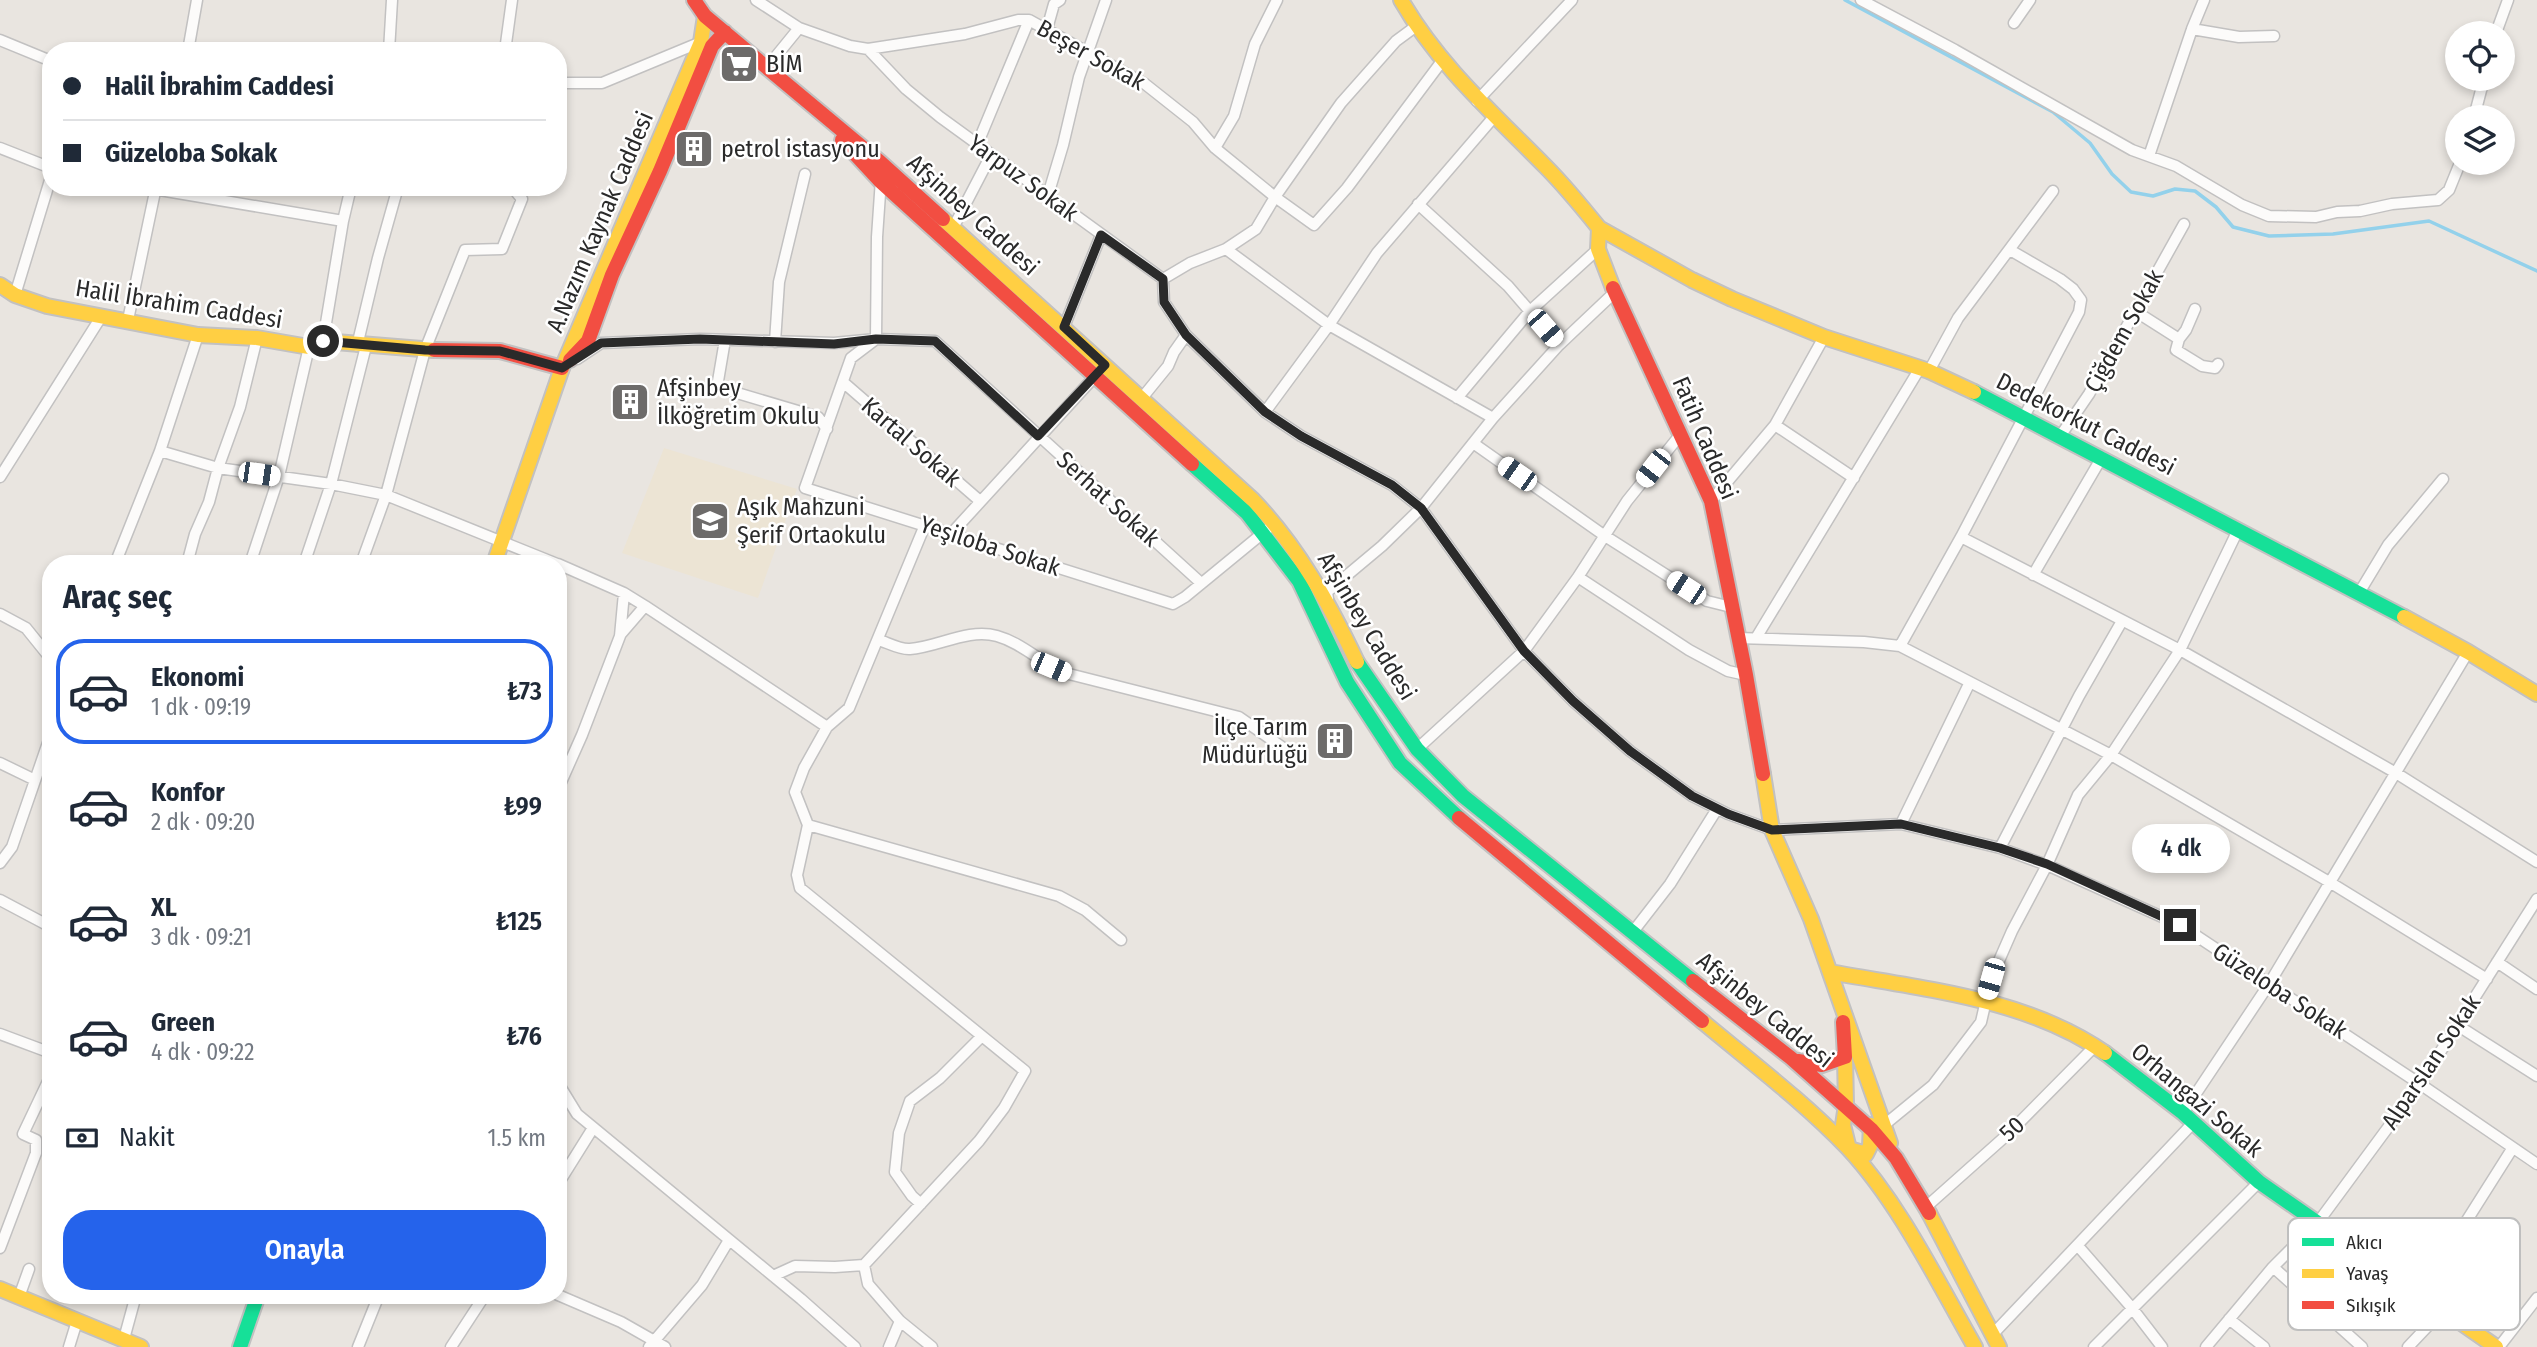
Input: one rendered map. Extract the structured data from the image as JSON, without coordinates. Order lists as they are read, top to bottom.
{
  "streets": {
    "street": [
      "Beşer Sokak",
      "Yarpuz Sokak",
      "Afşinbey Caddesi",
      "A.Nazım Kaynak Caddesi",
      "Halil İbrahim Caddesi",
      "Çiğdem Sokak",
      "Dedekorkut Caddesi",
      "Fatih Caddesi",
      "Kartal Sokak",
      "Serhat Sokak",
      "Yeşiloba Sokak",
      "Güzeloba Sokak",
      "Alparslan Sokak",
      "Orhangazi Sokak",
      "50"
    ]
  },
  "crossings": [
    ["Beşer Sokak", "Yarpuz Sokak"],
    ["Afşinbey Caddesi", "A.Nazım Kaynak Caddesi"],
    ["Afşinbey Caddesi", "Fatih Caddesi"],
    ["Afşinbey Caddesi", "Yeşiloba Sokak"],
    ["Afşinbey Caddesi", "50"],
    ["A.Nazım Kaynak Caddesi", "Halil İbrahim Caddesi"],
    ["A.Nazım Kaynak Caddesi", "Serhat Sokak"],
    ["Halil İbrahim Caddesi", "Serhat Sokak"],
    ["Çiğdem Sokak", "Dedekorkut Caddesi"],
    ["Dedekorkut Caddesi", "Fatih Caddesi"],
    ["Fatih Caddesi", "Güzeloba Sokak"],
    ["Fatih Caddesi", "Orhangazi Sokak"],
    ["Kartal Sokak", "Yeşiloba Sokak"],
    ["Serhat Sokak", "Yeşiloba Sokak"],
    ["Güzeloba Sokak", "Alparslan Sokak"],
    ["Orhangazi Sokak", "50"]
  ],
  "places": {
    "supermarket": ["BİM"],
    "building": ["petrol istasyonu", "Afşinbey İlköğretim Okulu", "İlçe Tarım Müdürlüğü"],
    "school or university": ["Aşık Mahzuni Şerif Ortaokulu"]
  },
  "legend": ["Akıcı", "Yavaş", "Sıkışık"],
  "page": {
    "banner": ["Halil İbrahim Caddesi", "Güzeloba Sokak"],
    "heading": "Araç seç",
    "list": [
      {
        "name": "Ekonomi",
        "note": "1 dk · 09:19",
        "value": "₺73"
      },
      {
        "name": "Konfor",
        "note": "2 dk · 09:20",
        "value": "₺99"
      },
      {
        "name": "XL",
        "note": "3 dk · 09:21",
        "value": "₺125"
      },
      {
        "name": "Green",
        "note": "4 dk · 09:22",
        "value": "₺76"
      }
    ],
    "bubble": "4 dk",
    "pay": ["Nakit", "1.5 km"],
    "buttons": "Onayla"
  }
}
